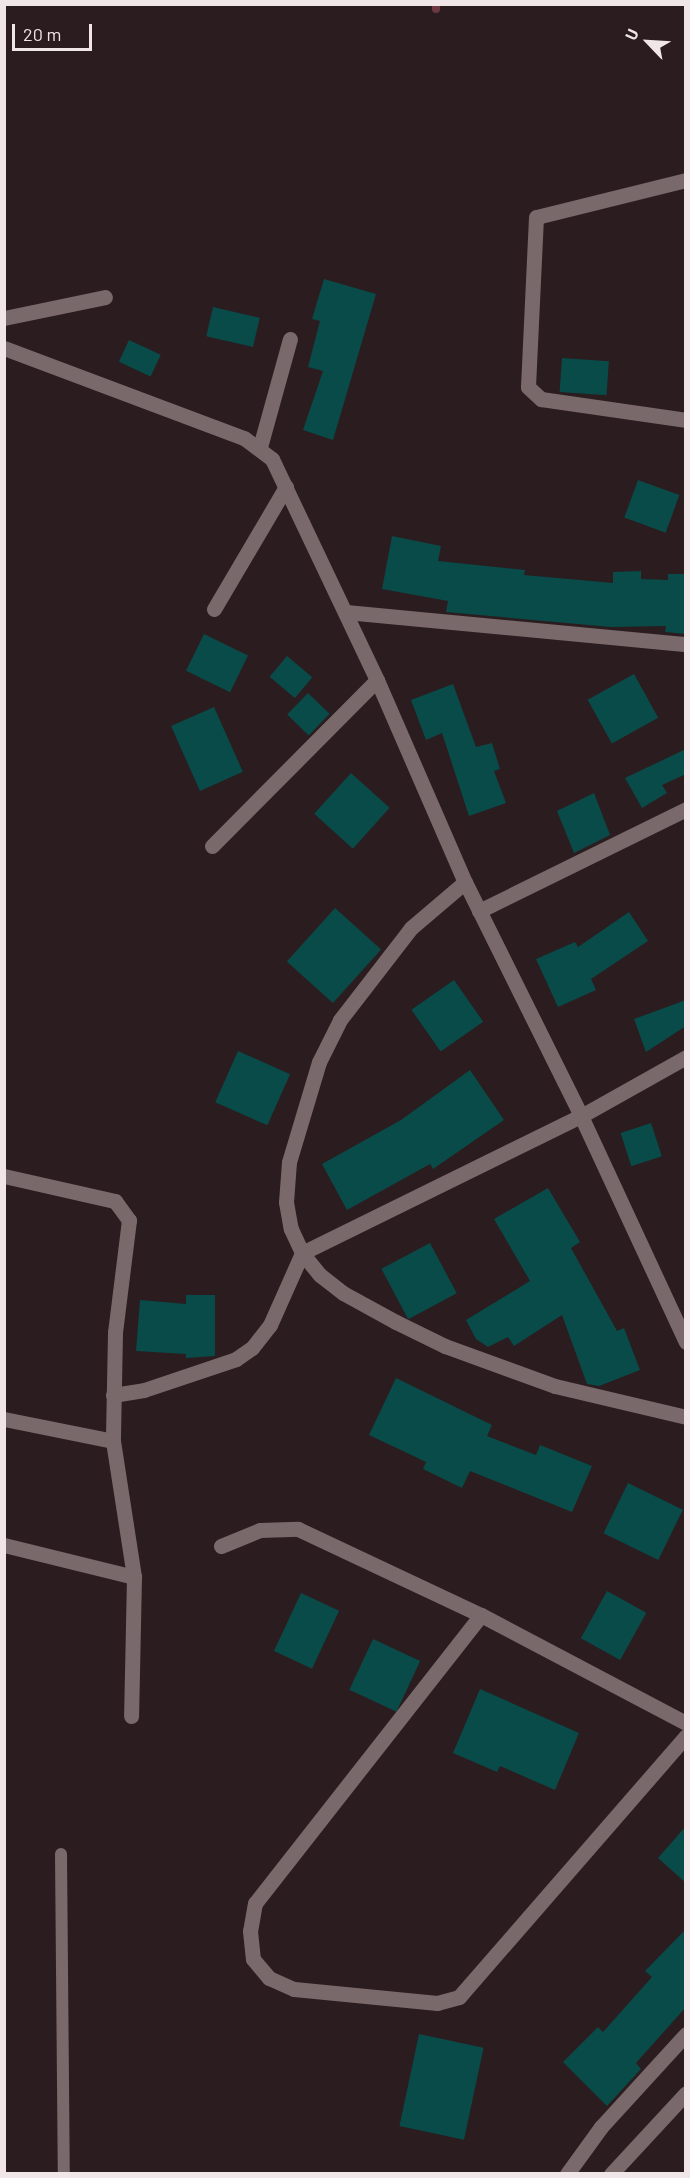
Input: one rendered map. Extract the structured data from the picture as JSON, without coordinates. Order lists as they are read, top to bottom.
{
  "scale_bar": "20 m",
  "north": "top left"
}
